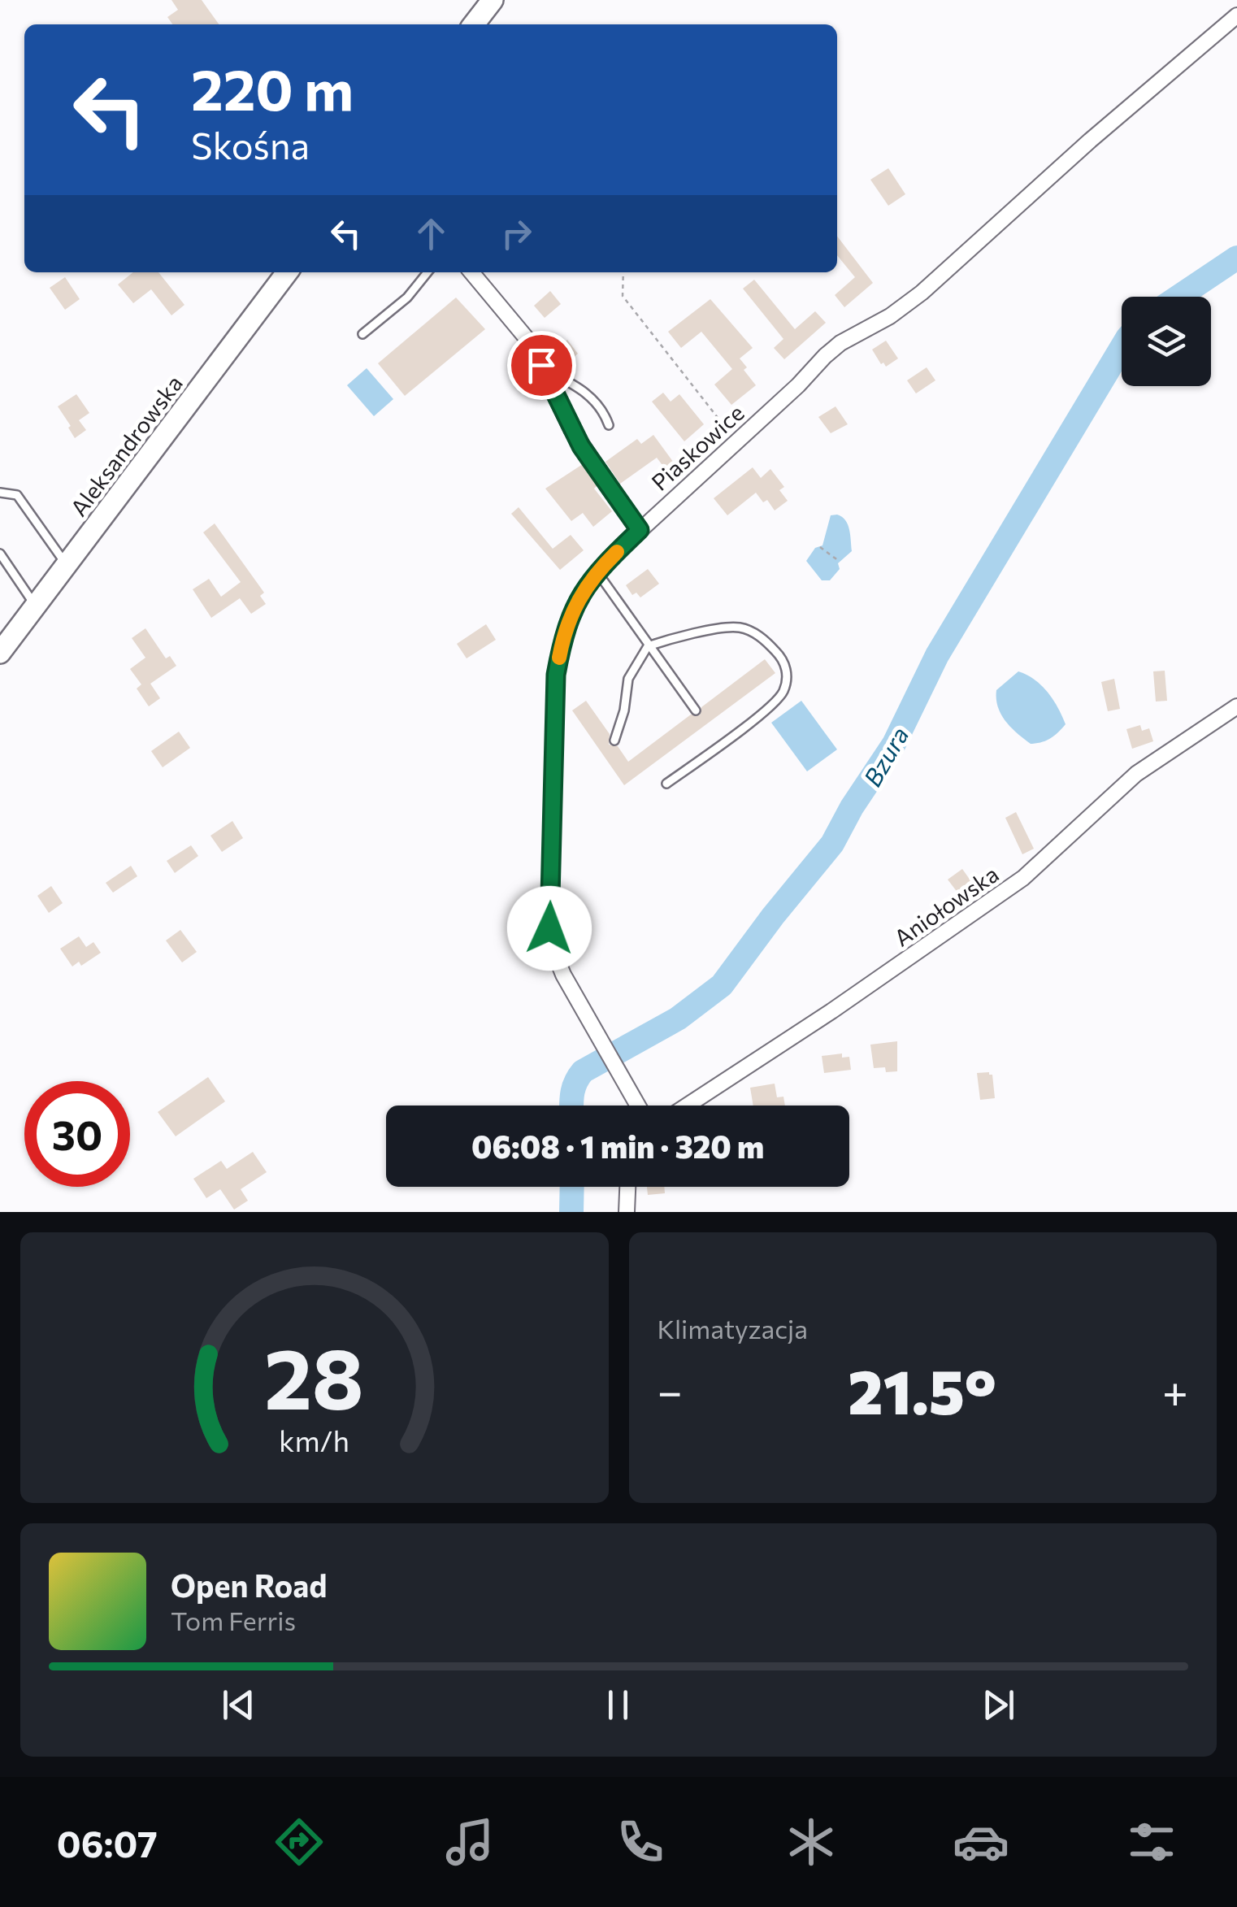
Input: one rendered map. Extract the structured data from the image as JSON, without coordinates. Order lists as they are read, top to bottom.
{
  "streets": {
    "main road": ["Aleksandrowska"],
    "street": ["Piaskowice", "Aniołowska"]
  },
  "water": ["Bzura"],
  "page": {
    "turn": ["220 m", "Skośna"],
    "limit": "30",
    "trip": "06:08 · 1 min · 320 m",
    "tile": "Klimatyzacja",
    "heat": ["−", "21.5°", "+"],
    "song": ["Open Road", "Tom Ferris"],
    "tabs": "06:07",
    "gauge": ["28", "km/h"]
  }
}
